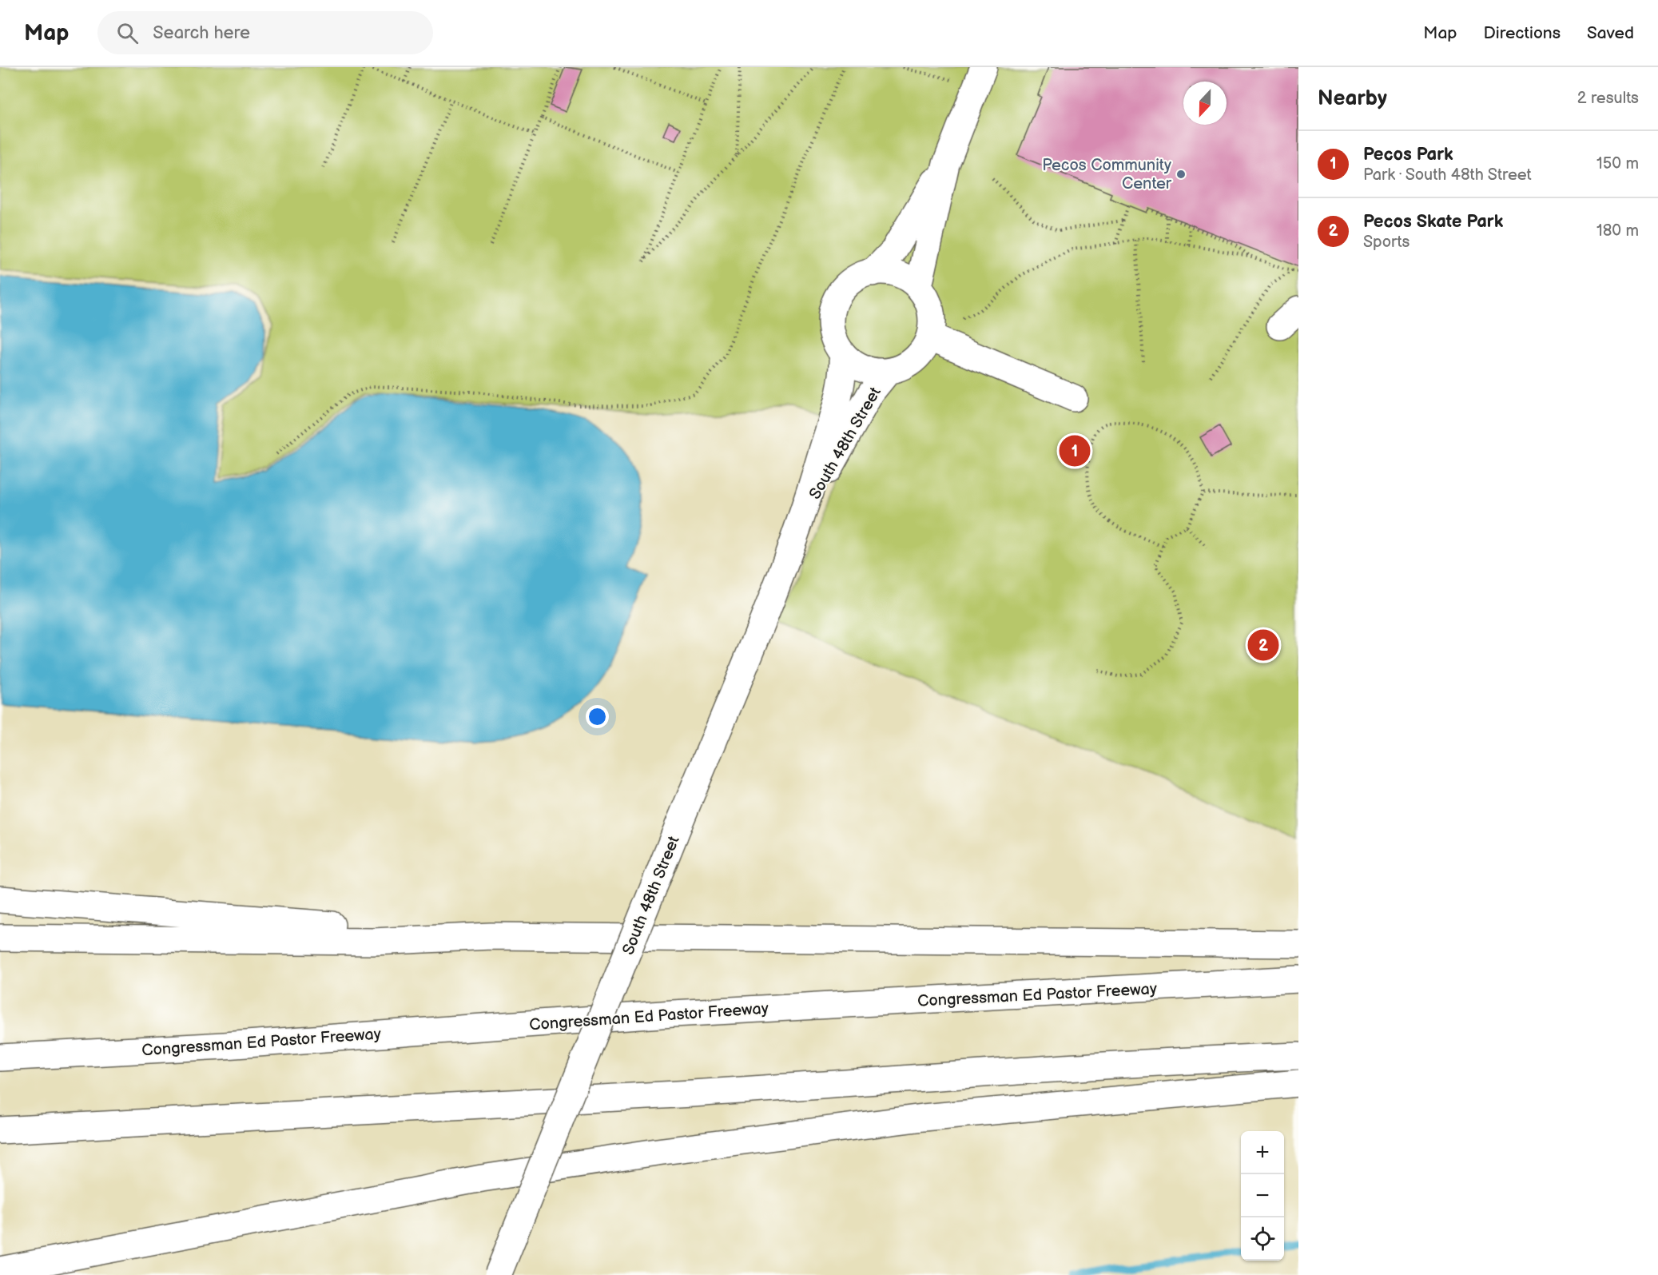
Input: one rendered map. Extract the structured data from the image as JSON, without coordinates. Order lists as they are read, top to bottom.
{
  "streets": {
    "main road": ["South 48th Street", "Congressman Ed Pastor Freeway"]
  },
  "places": ["Pecos Community Center"],
  "north": "bottom",
  "page": {
    "header": "Map",
    "search": "Search here",
    "nav": ["Map", "Directions", "Saved"],
    "heading": ["Nearby", "2 results"],
    "list": [
      {
        "mark": "1",
        "name": "Pecos Park",
        "note": "Park · South 48th Street",
        "value": "150 m"
      },
      {
        "mark": "2",
        "name": "Pecos Skate Park",
        "note": "Sports",
        "value": "180 m"
      }
    ],
    "pins": ["1", "2"],
    "map_buttons": ["+", "−"]
  }
}
